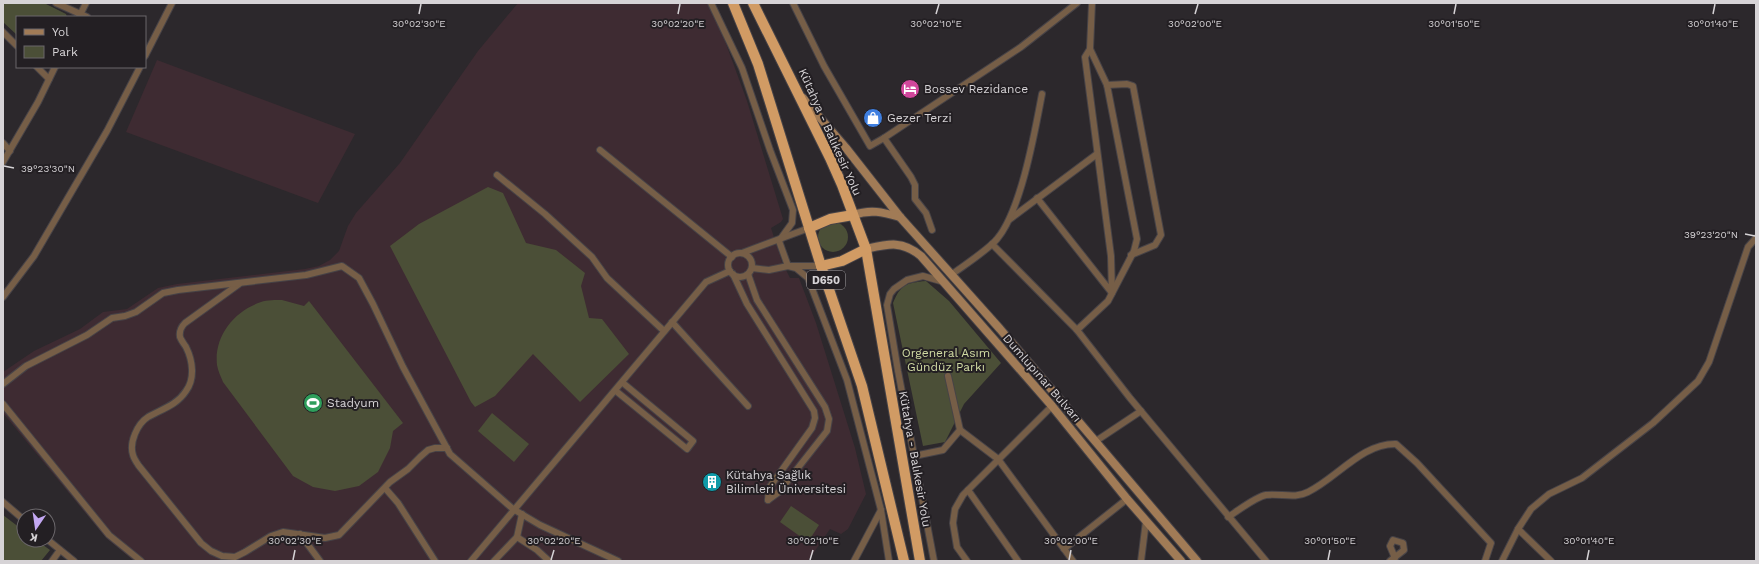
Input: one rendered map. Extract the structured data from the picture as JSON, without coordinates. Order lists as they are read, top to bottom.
{
  "streets": {
    "highway": ["Kütahya - Balıkesir Yolu", "D650"],
    "main road": ["Dumlupınar Bulvarı"]
  },
  "crossings": [
    ["Kütahya - Balıkesir Yolu", "Dumlupınar Bulvarı"]
  ],
  "parks": ["Orgeneral Asım Gündüz Parkı"],
  "places": {
    "hotel": ["Bossev Rezidance"],
    "shop": ["Gezer Terzi"],
    "sports": ["Stadyum"],
    "building": ["Kütahya Sağlık Bilimleri Üniversitesi"]
  },
  "legend": ["Yol", "Park"],
  "north": "bottom",
  "coordinates": [
    "30°02'30\"E",
    "30°02'20\"E",
    "30°02'10\"E",
    "30°02'00\"E",
    "30°01'50\"E",
    "30°01'40\"E",
    "39°23'30\"N",
    "39°23'20\"N"
  ]
}
